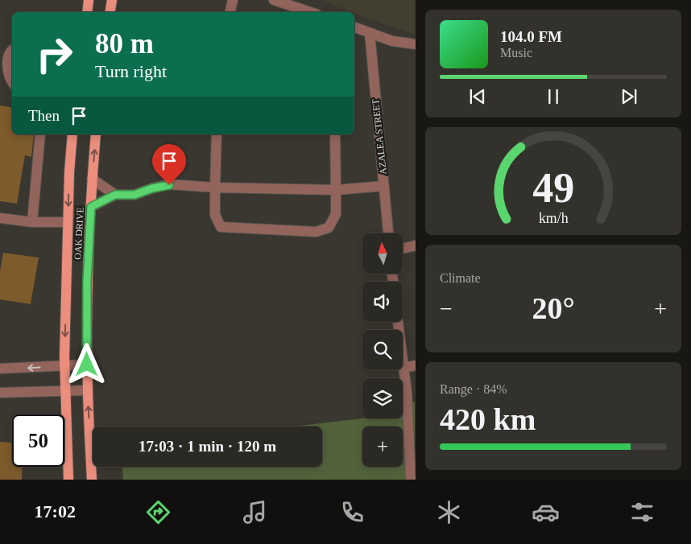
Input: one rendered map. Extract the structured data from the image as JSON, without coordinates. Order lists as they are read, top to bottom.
{
  "streets": {
    "main road": ["OAK DRIVE"],
    "street": ["AZALEA STREET"]
  },
  "north": "top",
  "page": {
    "turn": ["80 m", "Turn right"],
    "song": ["104.0 FM", "Music"],
    "then": "Then",
    "map_buttons": "+",
    "tile": [
      "Climate",
      ["Range · 84%", "420 km"]
    ],
    "heat": ["−", "20°", "+"],
    "limit": "50",
    "trip": "17:03 · 1 min · 120 m",
    "tabs": "17:02",
    "gauge": ["49", "km/h"]
  }
}
